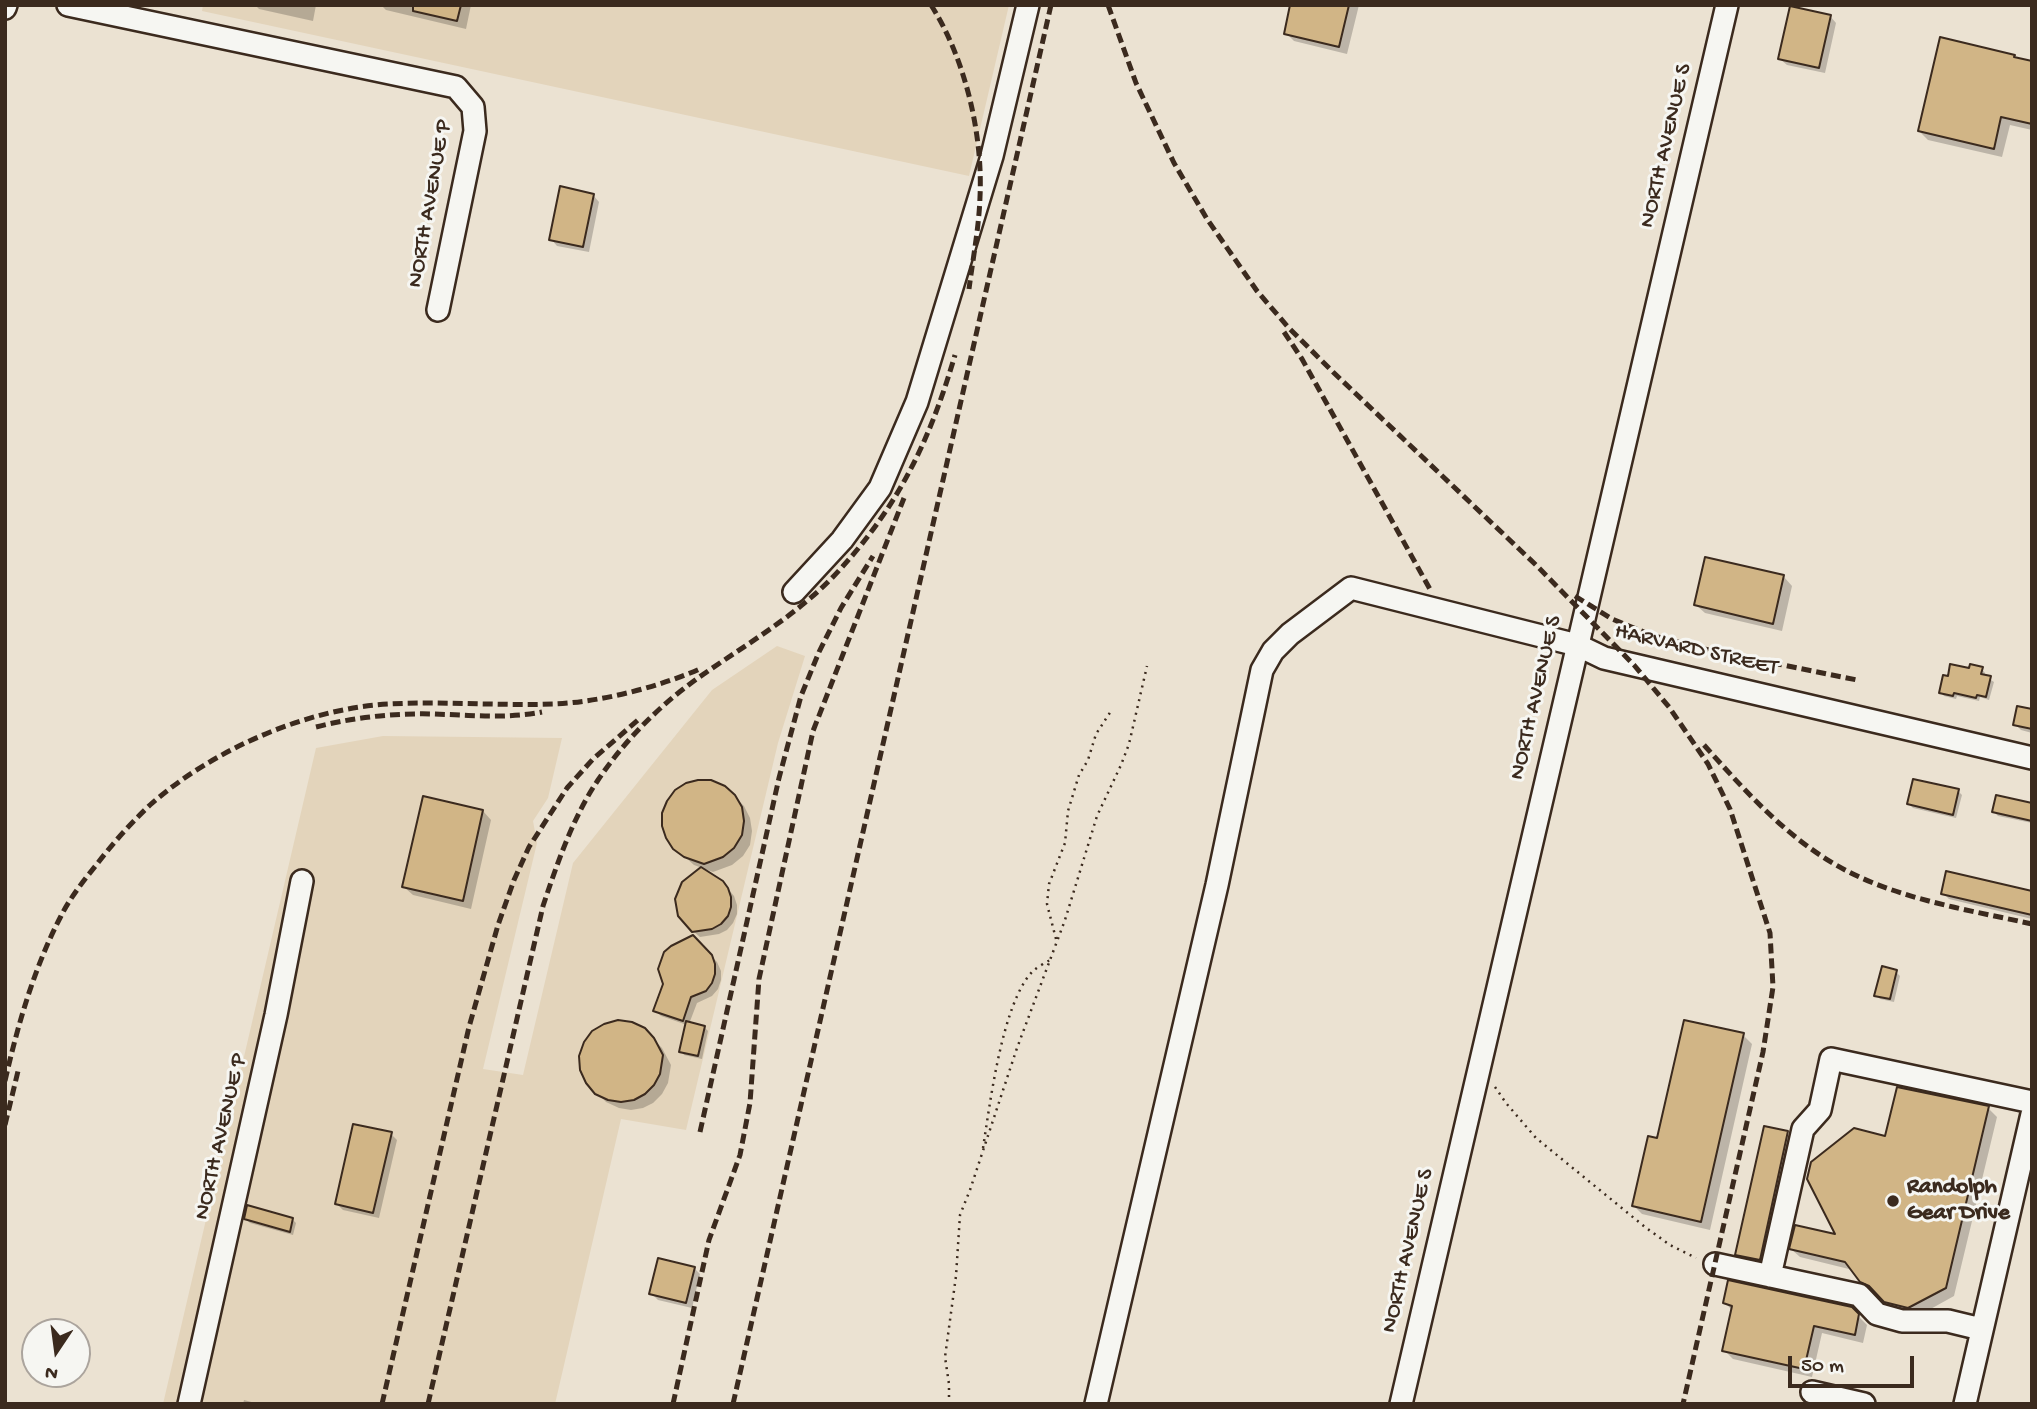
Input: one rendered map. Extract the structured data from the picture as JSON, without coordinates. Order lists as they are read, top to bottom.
{
  "streets": {
    "street": ["NORTH AVENUE S", "NORTH AVENUE P", "HARVARD STREET"]
  },
  "crossings": [
    ["NORTH AVENUE S", "HARVARD STREET"]
  ],
  "places": ["Randolph Gear Drive"],
  "scale_bar": "50 m",
  "north": "bottom"
}
